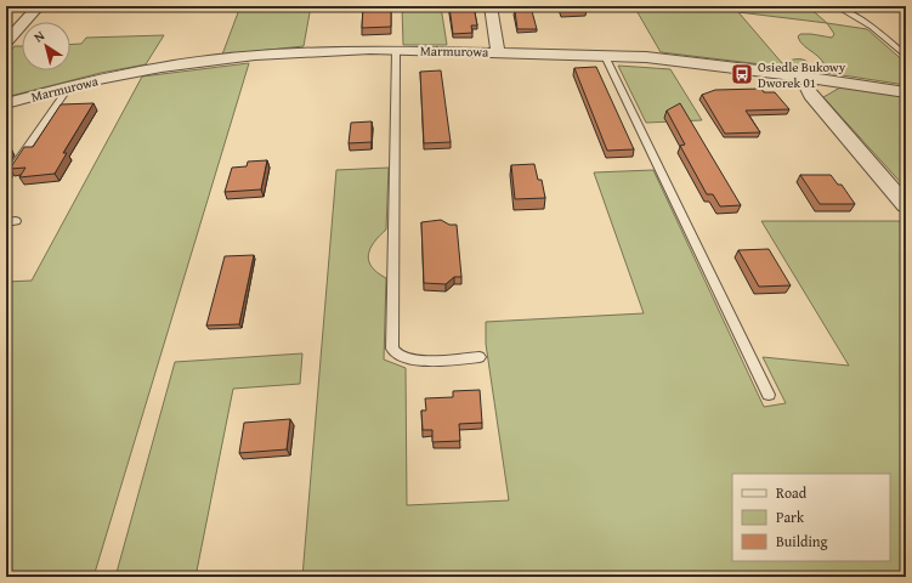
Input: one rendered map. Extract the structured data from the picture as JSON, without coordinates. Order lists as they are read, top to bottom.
{
  "streets": {
    "street": ["Marmurowa"]
  },
  "places": {
    "bus stop": ["Osiedle Bukowy Dworek 01"]
  },
  "legend": ["Road", "Park", "Building"],
  "north": "top left"
}
